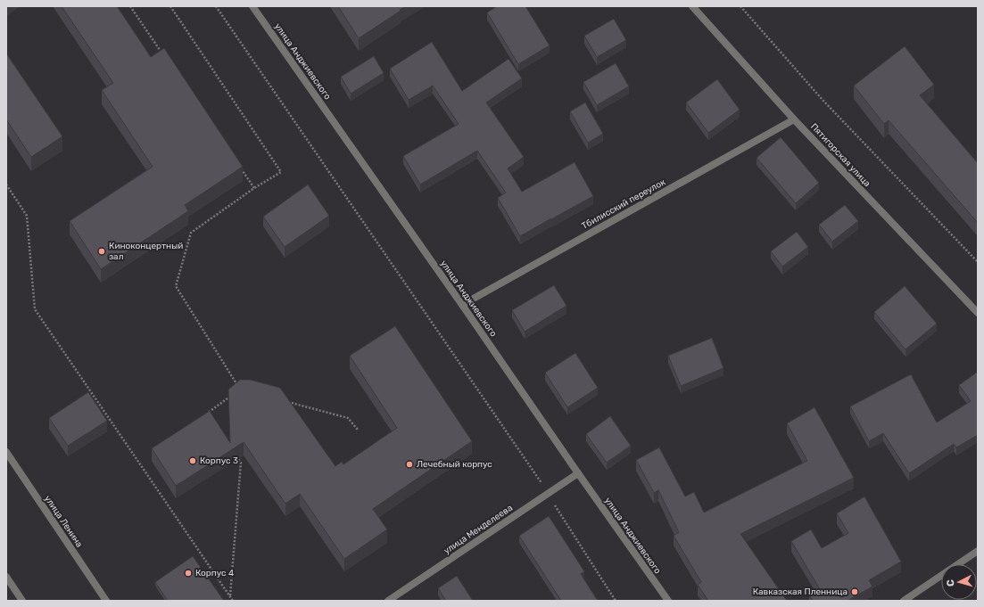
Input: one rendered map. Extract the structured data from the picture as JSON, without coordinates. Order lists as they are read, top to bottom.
{
  "streets": {
    "street": [
      "улица Анджиевского",
      "Пятигорская улица",
      "Тбилисский переулок",
      "улица Ленина",
      "улица Менделеева"
    ]
  },
  "crossings": [
    ["улица Анджиевского", "Тбилисский переулок"],
    ["улица Анджиевского", "улица Менделеева"],
    ["Пятигорская улица", "Тбилисский переулок"]
  ],
  "places": [
    "Киноконцертный зал",
    "Корпус 3",
    "Лечебный корпус",
    "Корпус 4",
    "Кавказская Пленница"
  ],
  "north": "left"
}
